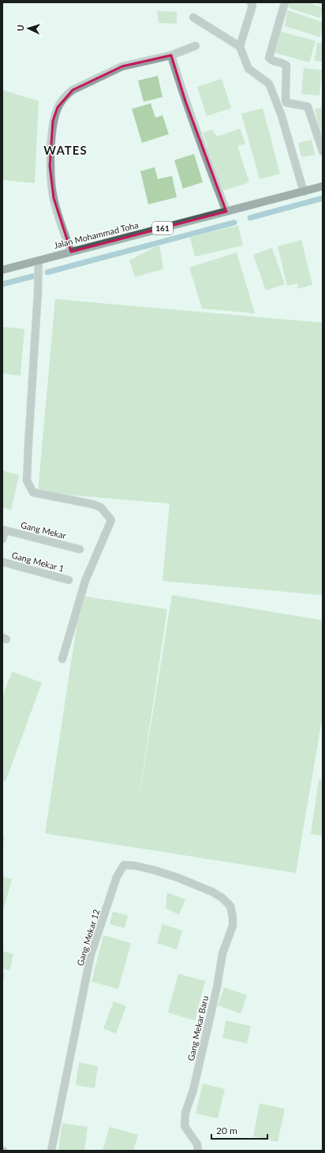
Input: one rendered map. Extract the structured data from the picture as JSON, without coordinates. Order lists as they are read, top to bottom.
{
  "streets": {
    "main road": ["161", "Jalan Mohammad Toha"],
    "street": [
      "Gang Mekar",
      "Gang Mekar 1",
      "Gang Mekar 12",
      "Gang Mekar Baru"
    ]
  },
  "crossings": [
    ["Gang Mekar 12", "Gang Mekar Baru"]
  ],
  "districts": ["WATES"],
  "scale_bar": "20 m",
  "north": "left"
}
